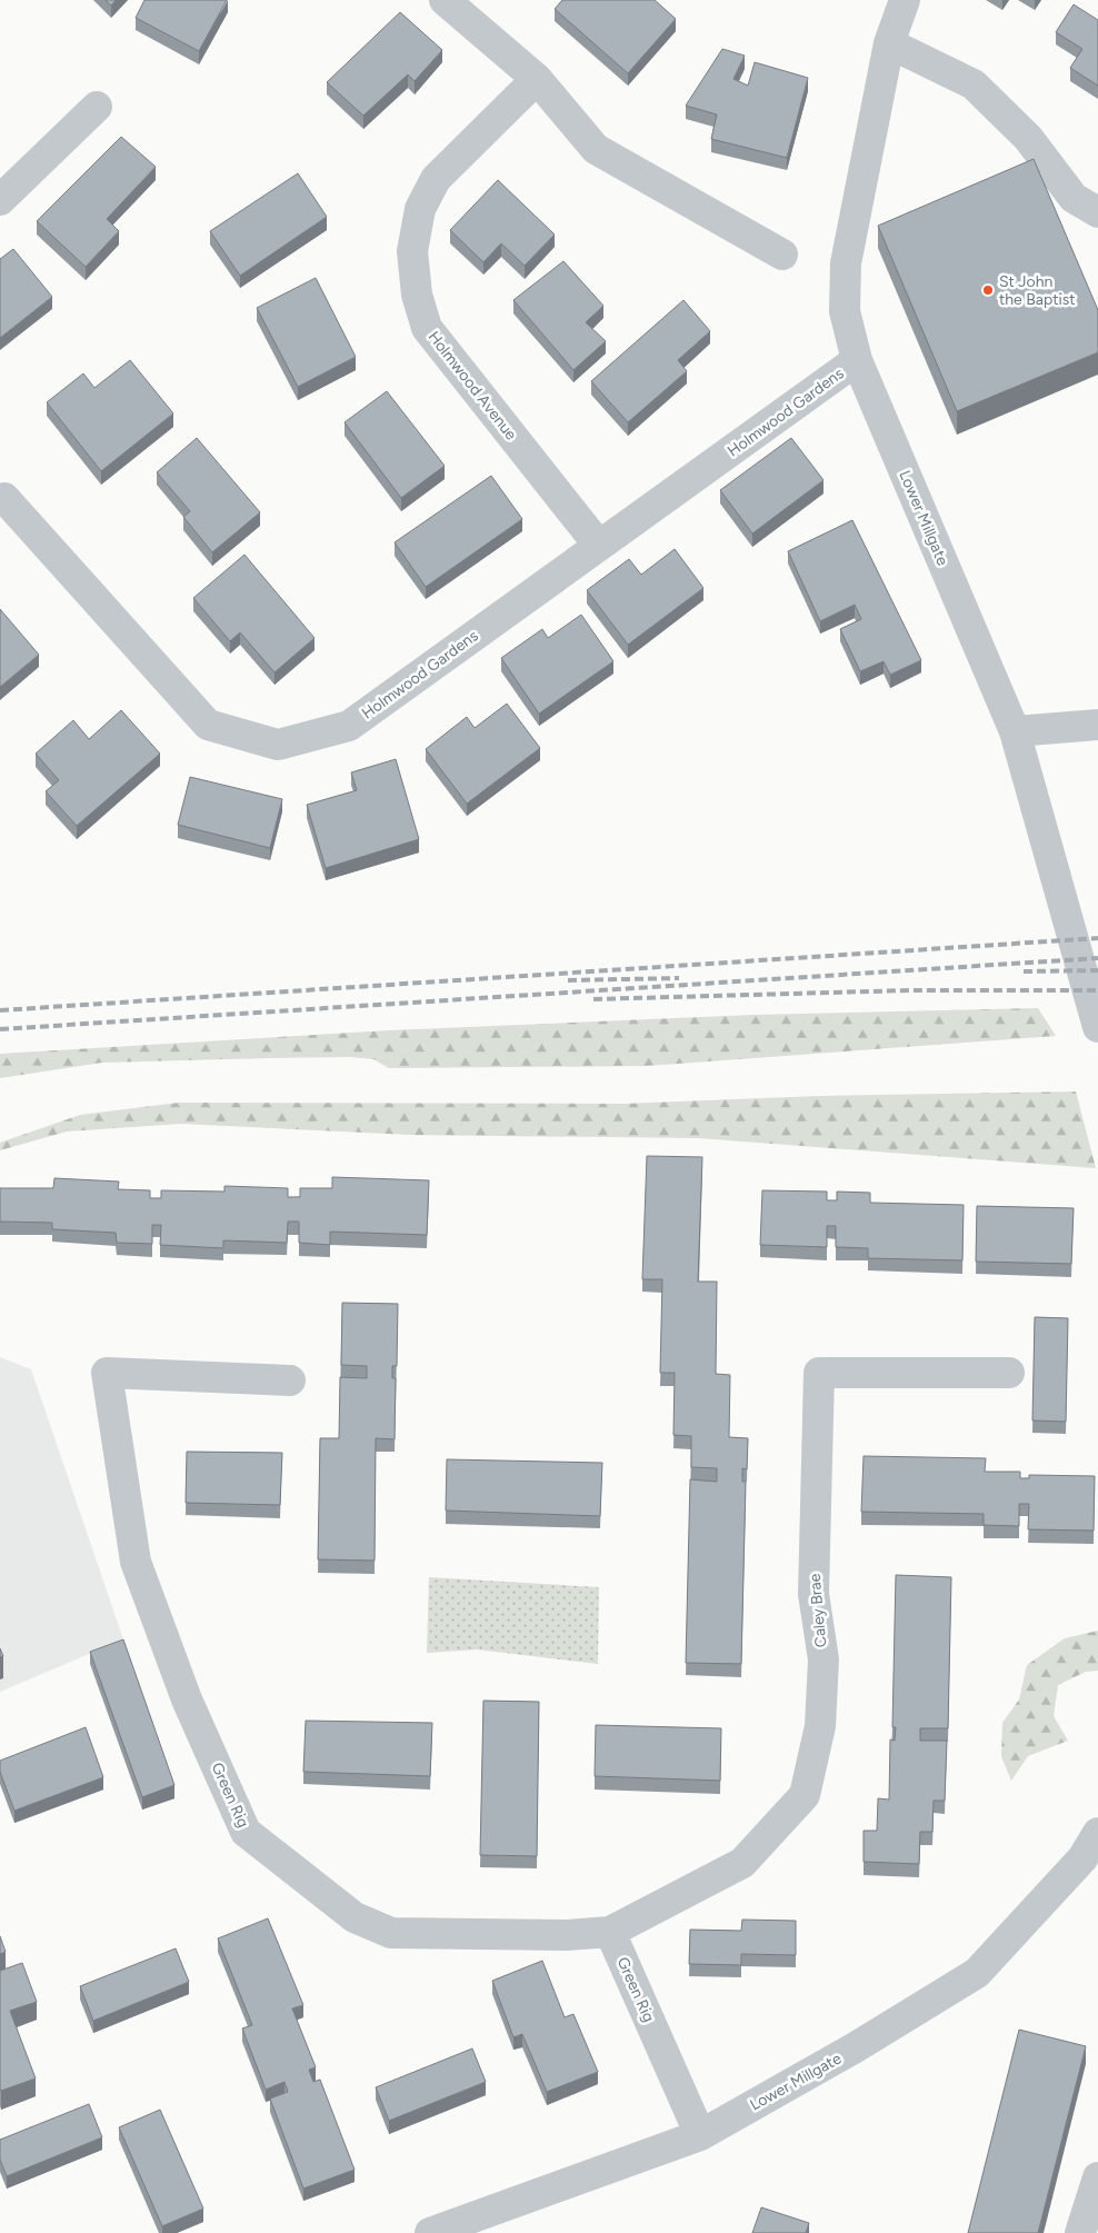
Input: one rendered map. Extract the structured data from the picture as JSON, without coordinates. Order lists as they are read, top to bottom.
{
  "streets": {
    "street": [
      "Holmwood Avenue",
      "Holmwood Gardens",
      "Lower Millgate",
      "Caley Brae",
      "Green Rig"
    ]
  },
  "crossings": [
    ["Holmwood Avenue", "Holmwood Gardens"],
    ["Holmwood Gardens", "Lower Millgate"],
    ["Lower Millgate", "Green Rig"],
    ["Caley Brae", "Green Rig"]
  ],
  "places": ["St John the Baptist"]
}
